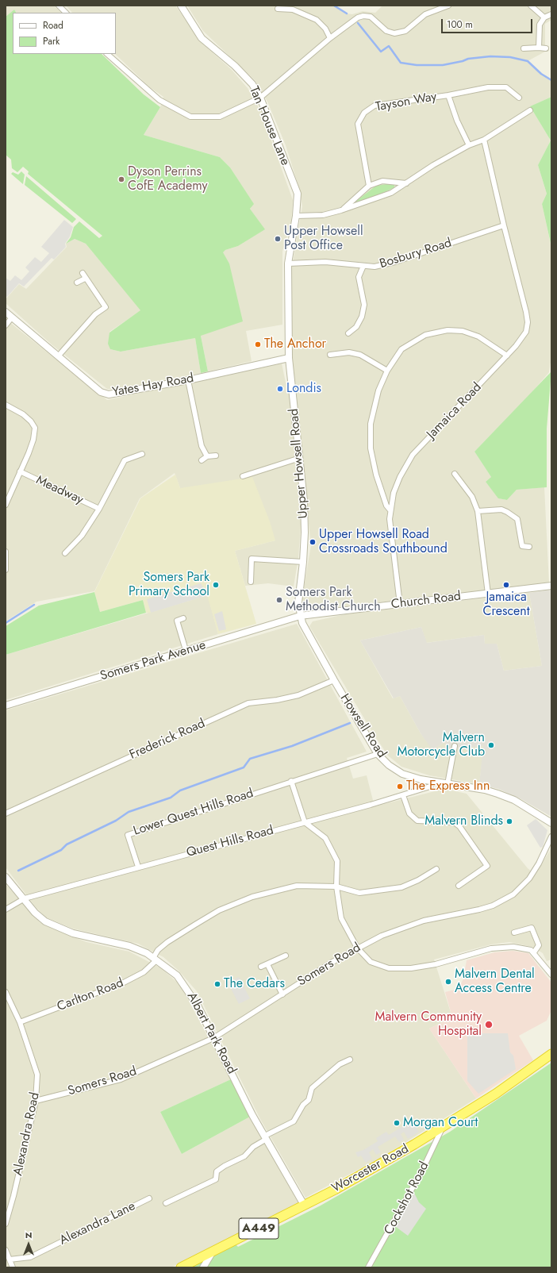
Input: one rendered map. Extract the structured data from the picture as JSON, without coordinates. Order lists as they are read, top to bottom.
{
  "streets": {
    "highway": ["Worcester Road", "A449"],
    "street": [
      "Tayson Way",
      "Tan House Lane",
      "Bosbury Road",
      "Yates Hay Road",
      "Jamaica Road",
      "Upper Howsell Road",
      "Meadway",
      "Church Road",
      "Somers Park Avenue",
      "Howsell Road",
      "Frederick Road",
      "Lower Quest Hills Road",
      "Quest Hills Road",
      "Somers Road",
      "Carlton Road",
      "Albert Park Road",
      "Alexandra Road",
      "Cockshot Road",
      "Alexandra Lane"
    ]
  },
  "crossings": [
    ["Tan House Lane", "Upper Howsell Road"],
    ["Bosbury Road", "Jamaica Road"],
    ["Bosbury Road", "Upper Howsell Road"],
    ["Yates Hay Road", "Upper Howsell Road"],
    ["Jamaica Road", "Church Road"],
    ["Upper Howsell Road", "Church Road"],
    ["Upper Howsell Road", "Somers Park Avenue"],
    ["Upper Howsell Road", "Howsell Road"],
    ["Church Road", "Somers Park Avenue"],
    ["Church Road", "Howsell Road"],
    ["Somers Park Avenue", "Howsell Road"],
    ["Howsell Road", "Frederick Road"],
    ["Howsell Road", "Lower Quest Hills Road"],
    ["Howsell Road", "Quest Hills Road"],
    ["Lower Quest Hills Road", "Quest Hills Road"],
    ["Quest Hills Road", "Albert Park Road"],
    ["Somers Road", "Albert Park Road"],
    ["Somers Road", "Alexandra Road"],
    ["Carlton Road", "Albert Park Road"],
    ["Carlton Road", "Alexandra Road"],
    ["Albert Park Road", "Worcester Road"],
    ["Worcester Road", "Cockshot Road"]
  ],
  "places": [
    "Dyson Perrins CofE Academy",
    "Upper Howsell Post Office",
    "The Anchor",
    "Londis",
    "Upper Howsell Road Crossroads Southbound",
    "Somers Park Primary School",
    "Jamaica Crescent",
    "Somers Park Methodist Church",
    "Malvern Motorcycle Club",
    "The Express Inn",
    "Malvern Blinds",
    "Malvern Dental Access Centre",
    "The Cedars",
    "Malvern Community Hospital",
    "Morgan Court"
  ],
  "legend": ["Road", "Park"],
  "scale_bar": "100 m",
  "north": "top"
}
